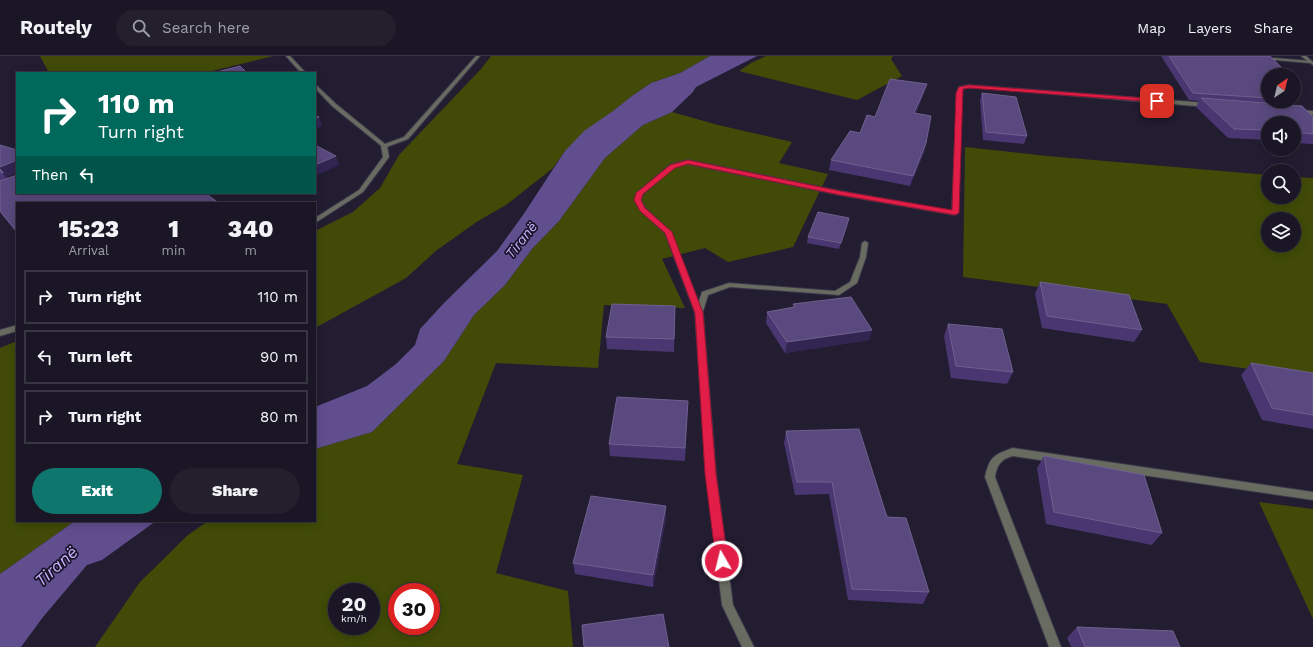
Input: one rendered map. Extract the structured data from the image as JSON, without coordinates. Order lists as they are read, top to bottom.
{
  "water": ["Tiranë"],
  "north": "top right",
  "page": {
    "header": "Routely",
    "search": "Search here",
    "nav": ["Map", "Layers", "Share"],
    "turn": ["110 m", "Turn right"],
    "then": "Then",
    "eta": [
      "15:23",
      "Arrival",
      "1",
      "min",
      "340",
      "m"
    ],
    "list": [
      {
        "name": "Turn right",
        "value": "110 m"
      },
      {
        "name": "Turn left",
        "value": "90 m"
      },
      {
        "name": "Turn right",
        "value": "80 m"
      }
    ],
    "buttons": ["Exit", "Share"],
    "speed": "20 km/h",
    "limit": "30"
  }
}
